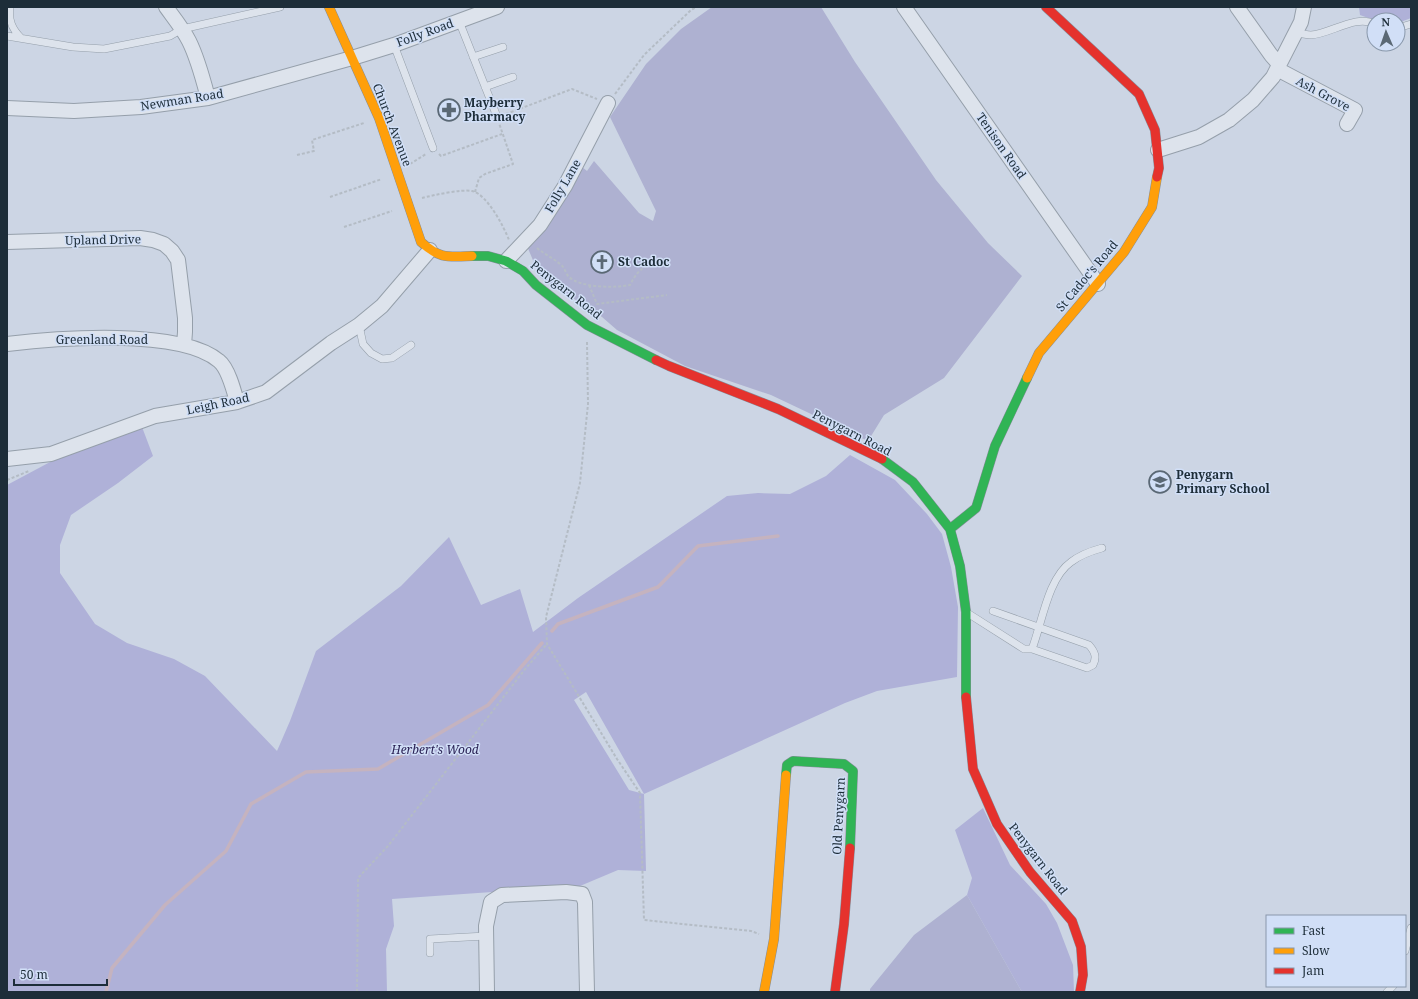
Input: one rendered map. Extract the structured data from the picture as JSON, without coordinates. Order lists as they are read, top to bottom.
{
  "streets": {
    "street": [
      "Folly Road",
      "Ash Grove",
      "Newman Road",
      "Church Avenue",
      "Tenison Road",
      "Folly Lane",
      "Upland Drive",
      "St Cadoc's Road",
      "Penygarn Road",
      "Greenland Road",
      "Leigh Road",
      "Old Penygarn"
    ]
  },
  "crossings": [
    ["Folly Road", "Newman Road"],
    ["Folly Road", "Church Avenue"],
    ["Newman Road", "Church Avenue"],
    ["Church Avenue", "Penygarn Road"],
    ["Church Avenue", "Leigh Road"],
    ["Tenison Road", "St Cadoc's Road"],
    ["Folly Lane", "Penygarn Road"],
    ["Upland Drive", "Greenland Road"],
    ["St Cadoc's Road", "Penygarn Road"],
    ["Penygarn Road", "Leigh Road"],
    ["Greenland Road", "Leigh Road"]
  ],
  "parks": ["Herbert's Wood"],
  "places": {
    "pharmacy": ["Mayberry Pharmacy"],
    "church": ["St Cadoc"],
    "school or university": ["Penygarn Primary School"]
  },
  "legend": ["Fast", "Slow", "Jam"],
  "scale_bar": "50 m",
  "north": "top"
}
